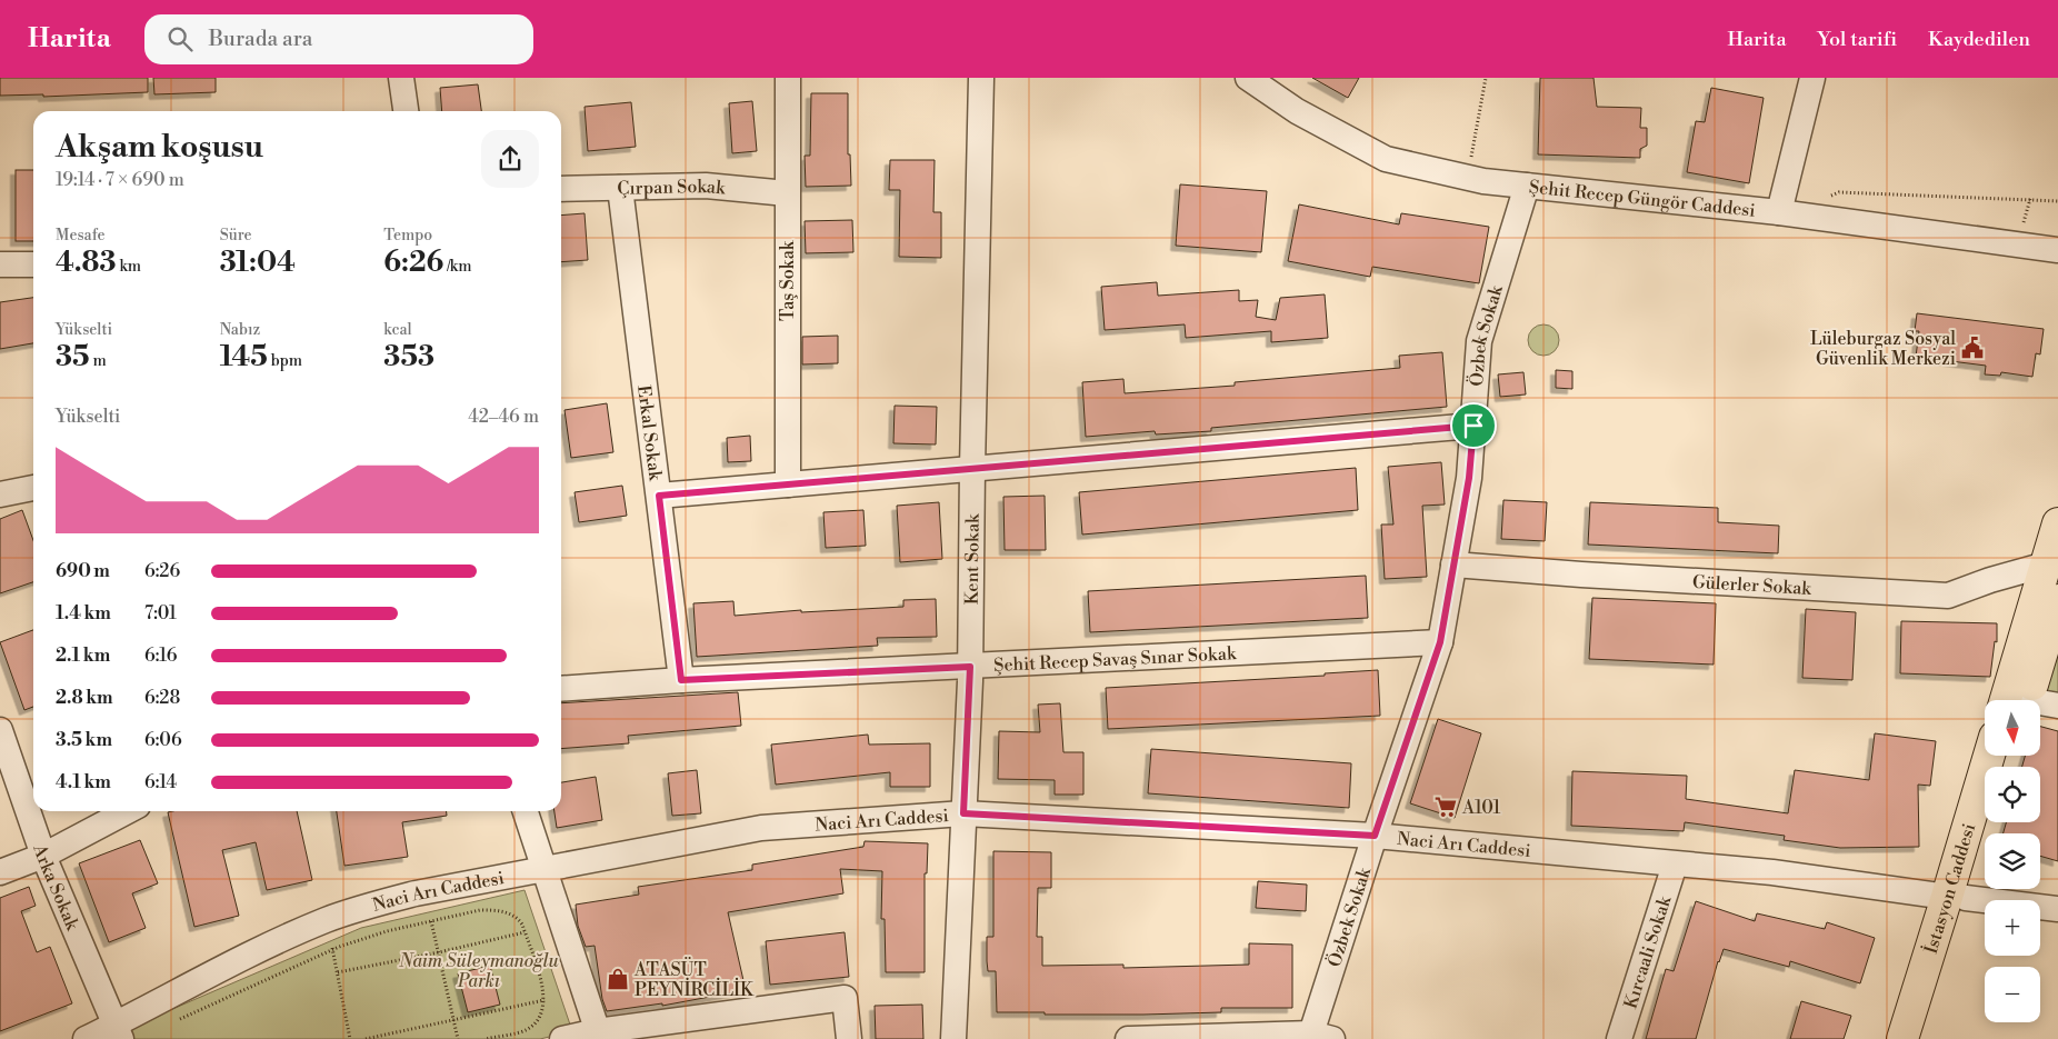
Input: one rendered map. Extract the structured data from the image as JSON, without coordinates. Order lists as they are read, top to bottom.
{
  "streets": {
    "main road": ["İstasyon Caddesi"],
    "street": [
      "Çırpan Sokak",
      "Şehit Recep Güngör Caddesi",
      "Taş Sokak",
      "Özbek Sokak",
      "Erkal Sokak",
      "Kent Sokak",
      "Gülerler Sokak",
      "Şehit Recep Savaş Sınar Sokak",
      "Naci Arı Caddesi",
      "Arka Sokak",
      "Kırcaali Sokak"
    ]
  },
  "crossings": [
    ["Çırpan Sokak", "Taş Sokak"],
    ["Çırpan Sokak", "Erkal Sokak"],
    ["Şehit Recep Güngör Caddesi", "Özbek Sokak"],
    ["Özbek Sokak", "Gülerler Sokak"],
    ["Özbek Sokak", "Şehit Recep Savaş Sınar Sokak"],
    ["Özbek Sokak", "Naci Arı Caddesi"],
    ["Erkal Sokak", "Şehit Recep Savaş Sınar Sokak"],
    ["Kent Sokak", "Şehit Recep Savaş Sınar Sokak"],
    ["Kent Sokak", "Naci Arı Caddesi"],
    ["Naci Arı Caddesi", "Arka Sokak"],
    ["Naci Arı Caddesi", "İstasyon Caddesi"],
    ["Naci Arı Caddesi", "Kırcaali Sokak"]
  ],
  "parks": ["Naim Süleymanoğlu Parkı"],
  "places": {
    "public building": ["Lüleburgaz Sosyal Güvenlik Merkezi"],
    "supermarket": ["A101"],
    "shop": ["ATASÜT PEYNİRCİLİK"]
  },
  "north": "bottom",
  "page": {
    "header": "Harita",
    "search": "Burada ara",
    "nav": ["Harita", "Yol tarifi", "Kaydedilen"],
    "heading": ["Akşam koşusu", "19:14 · 7 × 690 m"],
    "stats": [
      ["Mesafe", "4.83 km"],
      ["Süre", "31:04"],
      ["Tempo", "6:26 /km"],
      ["Yükselti", "35 m"],
      ["Nabız", "145 bpm"],
      ["kcal", "353"]
    ],
    "chart": ["Yükselti", "42–46 m"],
    "list": [
      {
        "name": "690 m",
        "note": "6:26"
      },
      {
        "name": "1.4 km",
        "note": "7:01"
      },
      {
        "name": "2.1 km",
        "note": "6:16"
      },
      {
        "name": "2.8 km",
        "note": "6:28"
      },
      {
        "name": "3.5 km",
        "note": "6:06"
      },
      {
        "name": "4.1 km",
        "note": "6:14"
      }
    ],
    "map_buttons": ["+", "−"]
  }
}
